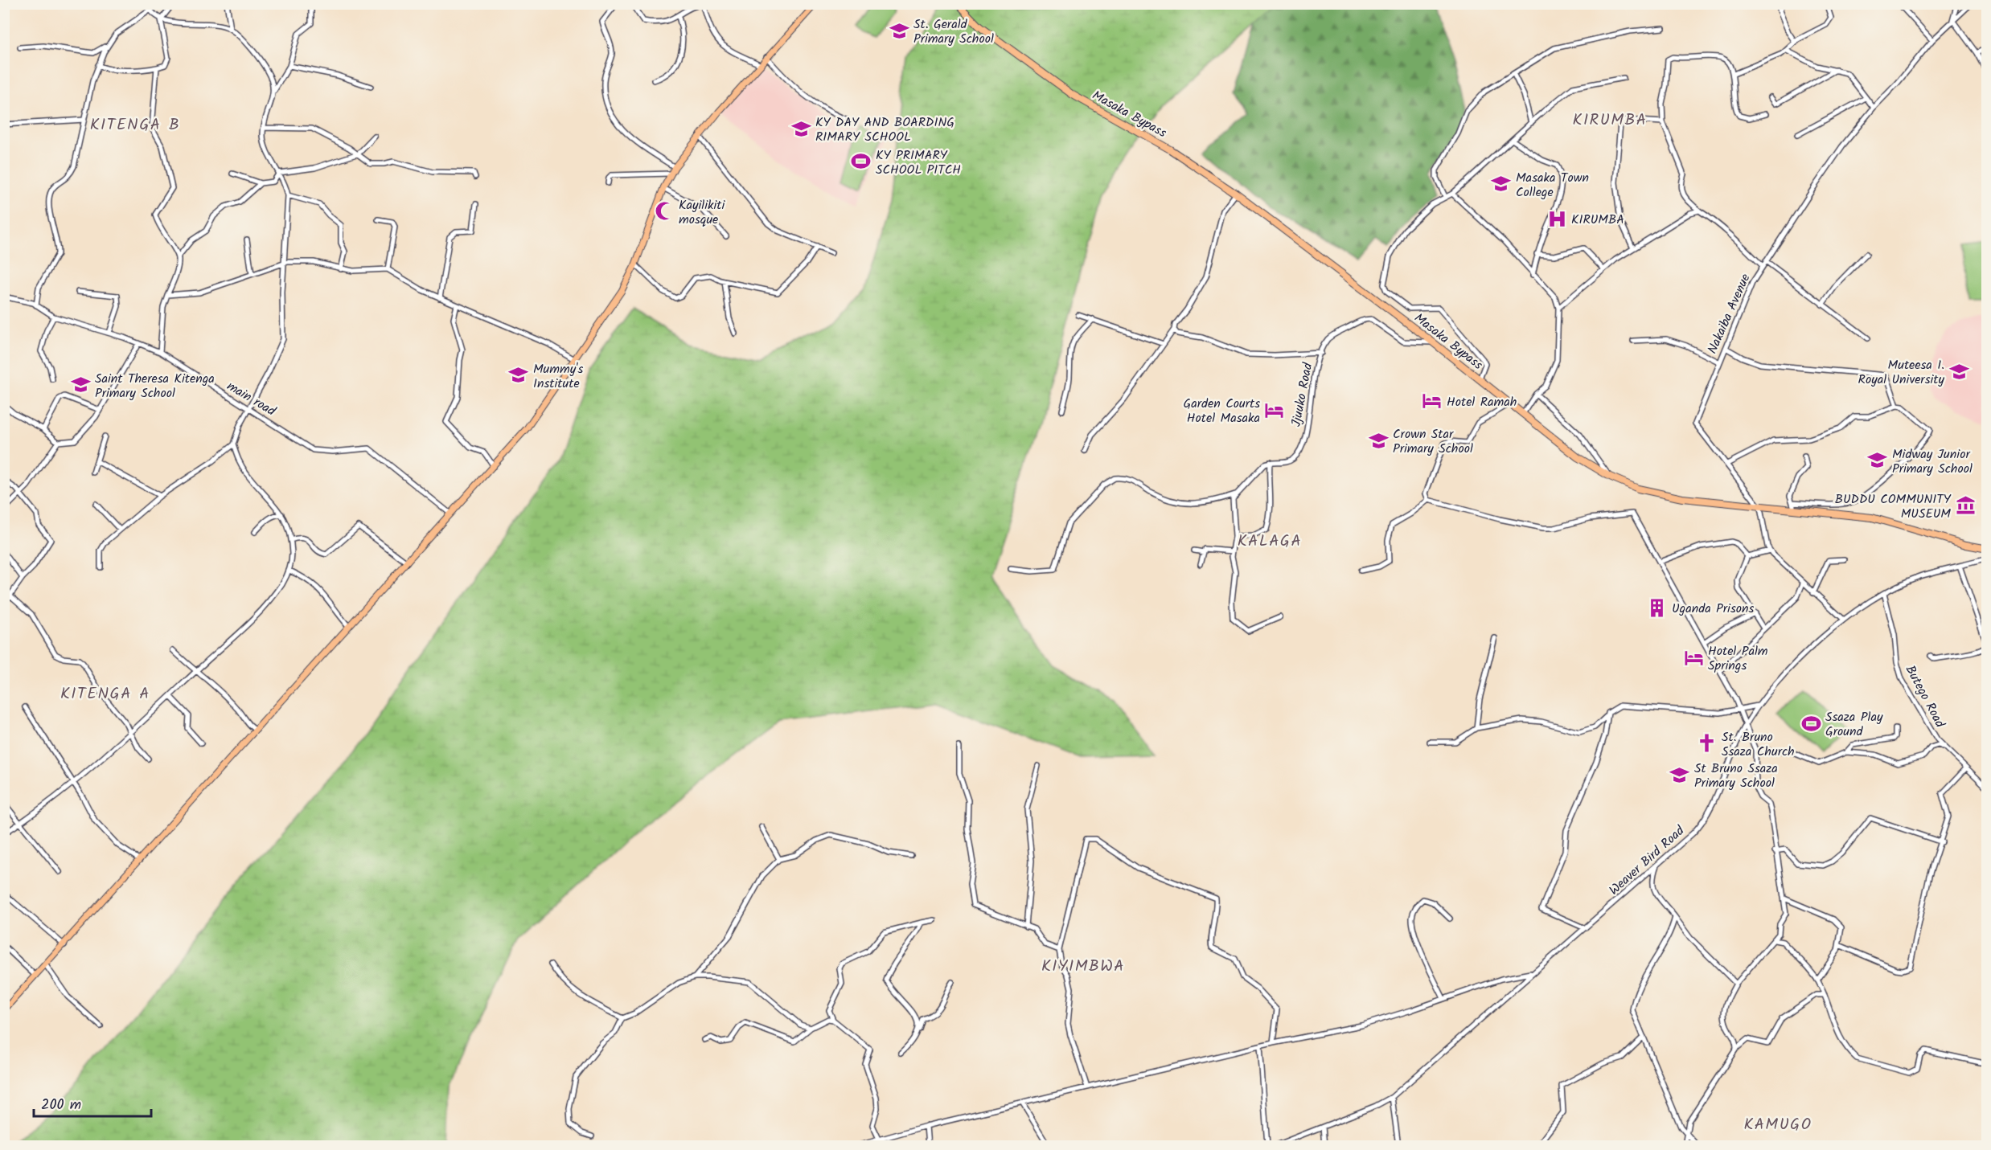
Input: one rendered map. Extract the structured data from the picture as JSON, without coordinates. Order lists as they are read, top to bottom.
{
  "streets": {
    "highway": ["Masaka Bypass"],
    "street": [
      "Nakaiba Avenue",
      "Jjuuko Road",
      "main road",
      "Butego Road",
      "Weaver Bird Road"
    ]
  },
  "crossings": [
    ["Masaka Bypass", "Nakaiba Avenue"],
    ["Masaka Bypass", "Jjuuko Road"],
    ["Butego Road", "Weaver Bird Road"]
  ],
  "districts": [
    "KIRUMBA",
    "KITENGA B",
    "KALAGA",
    "KITENGA A",
    "KIYIMBWA",
    "KAMUGO"
  ],
  "places": {
    "school or university": [
      "St. Gerald Primary School",
      "KY DAY AND BOARDING RIMARY SCHOOL",
      "Masaka Town College",
      "Muteesa I. Royal University",
      "Mummy's Institute",
      "Saint Theresa Kitenga Primary School",
      "Crown Star Primary School",
      "Midway Junior Primary School",
      "St Bruno Ssaza Primary School"
    ],
    "sports": ["KY PRIMARY SCHOOL PITCH", "Ssaza Play Ground"],
    "mosque": ["Kayilikiti mosque"],
    "hospital": ["KIRUMBA"],
    "hotel": ["Hotel Ramah", "Garden Courts Hotel Masaka", "Hotel Palm Springs"],
    "museum": ["BUDDU COMMUNITY MUSEUM"],
    "building": ["Uganda Prisons"],
    "church": ["St. Bruno Ssaza Church"]
  },
  "scale_bar": "200 m"
}
